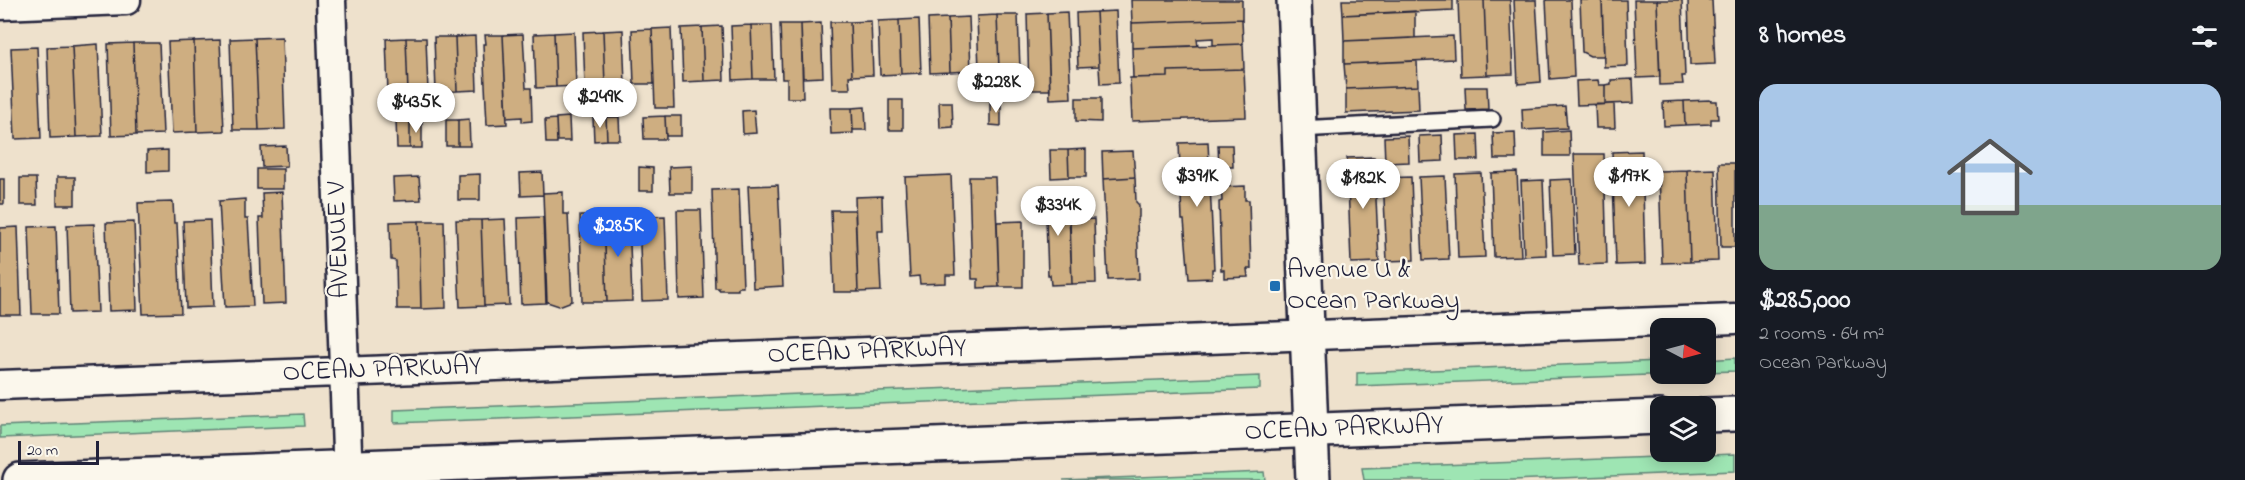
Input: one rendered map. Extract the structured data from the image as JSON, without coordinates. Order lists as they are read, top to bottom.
{
  "streets": {
    "main road": ["OCEAN PARKWAY"],
    "street": ["AVENUE V"]
  },
  "crossings": [
    ["AVENUE V", "OCEAN PARKWAY"]
  ],
  "places": {
    "transit": ["Avenue U & Ocean Parkway"]
  },
  "scale_bar": "20 m",
  "north": "right",
  "page": {
    "heading": "8 homes",
    "price": [
      "$228K",
      "$249K",
      "$435K",
      "$391K",
      "$197K",
      "$182K",
      "$334K",
      "$285K"
    ],
    "list": [
      {
        "name": "$285,000",
        "note": "2 rooms · 64 m² · Ocean Parkway"
      }
    ],
    "scale": "20 m"
  }
}
